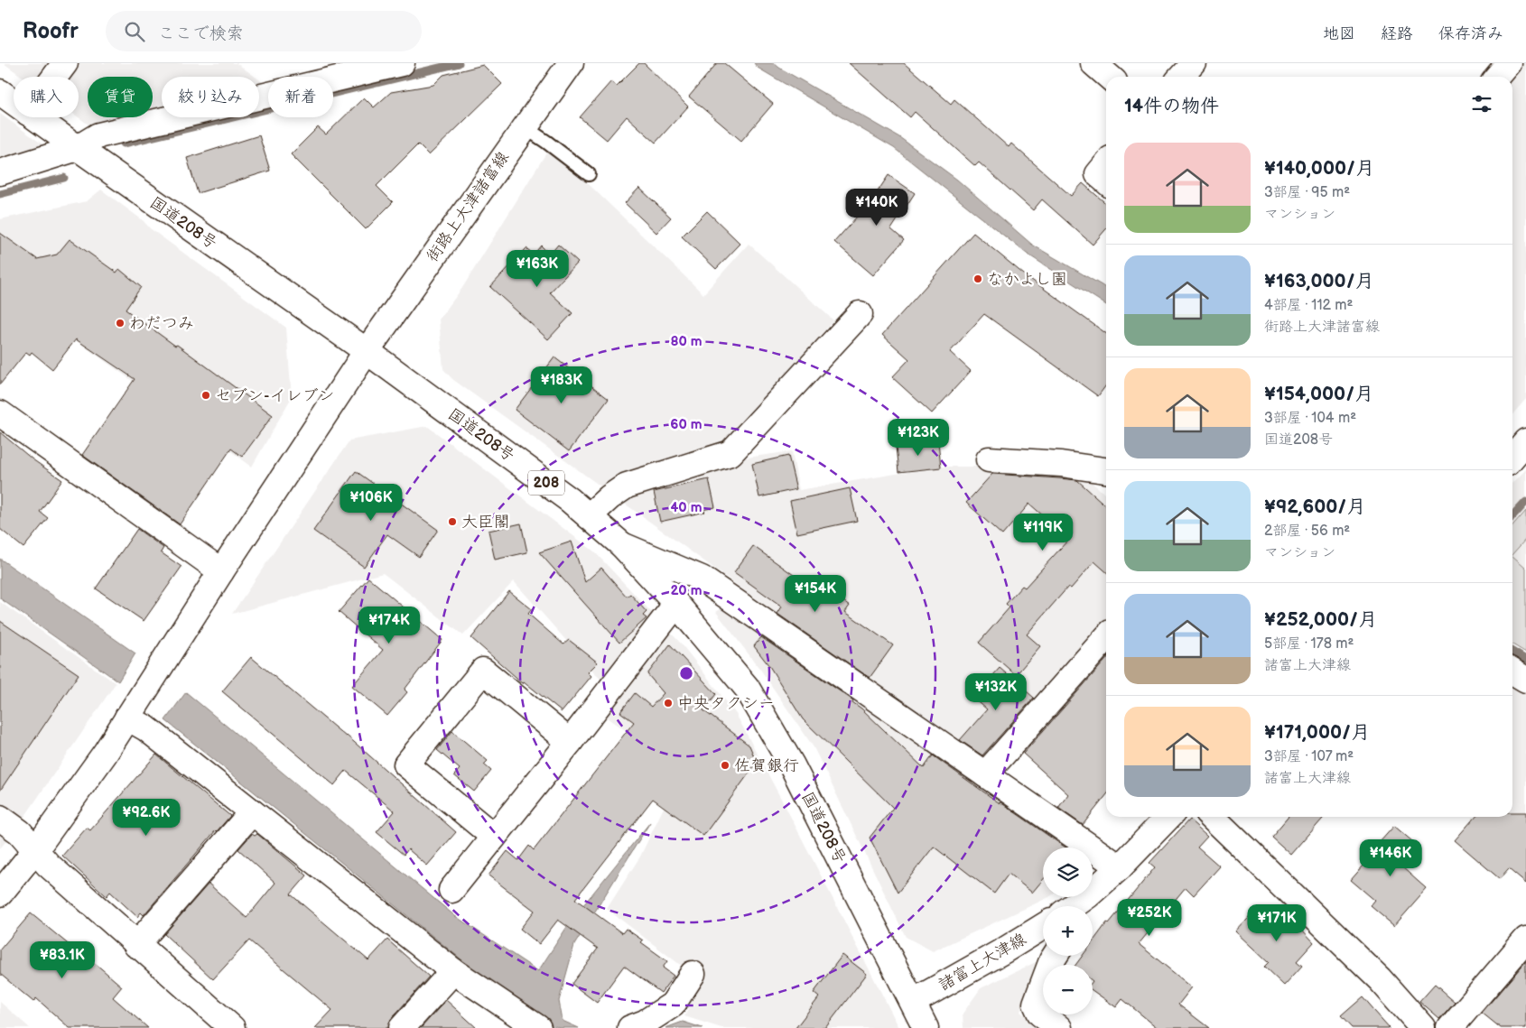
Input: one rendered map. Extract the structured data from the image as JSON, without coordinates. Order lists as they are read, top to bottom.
{
  "streets": {
    "main road": [
      "街路上大津諸富線",
      "国道208号",
      "208",
      "諸富上大津線"
    ]
  },
  "crossings": [
    ["街路上大津諸富線", "国道208号"],
    ["国道208号", "諸富上大津線"]
  ],
  "places": [
    "なかよし園",
    "わだつみ",
    "セブン-イレブン",
    "大臣閣",
    "中央タクシー",
    "佐賀銀行"
  ],
  "page": {
    "header": "Roofr",
    "search": "ここで検索",
    "nav": ["地図", "経路", "保存済み"],
    "chip": [
      "購入",
      "賃貸",
      "絞り込み",
      "新着"
    ],
    "heading": "14件の物件",
    "list": [
      {
        "name": "¥140,000/月",
        "note": "3部屋 · 95 m² · マンション"
      },
      {
        "name": "¥163,000/月",
        "note": "4部屋 · 112 m² · 街路上大津諸富線"
      },
      {
        "name": "¥154,000/月",
        "note": "3部屋 · 104 m² · 国道208号"
      },
      {
        "name": "¥92,600/月",
        "note": "2部屋 · 56 m² · マンション"
      },
      {
        "name": "¥252,000/月",
        "note": "5部屋 · 178 m² · 諸富上大津線"
      },
      {
        "name": "¥171,000/月",
        "note": "3部屋 · 107 m² · 諸富上大津線"
      }
    ],
    "price": [
      "¥140K",
      "¥163K",
      "¥183K",
      "¥123K",
      "¥106K",
      "¥119K",
      "¥154K",
      "¥174K",
      "¥132K",
      "¥92.6K",
      "¥146K",
      "¥252K",
      "¥171K",
      "¥83.1K"
    ],
    "map_buttons": ["+", "−"]
  },
  "rings": [
    "80 m",
    "60 m",
    "40 m",
    "20 m"
  ]
}
